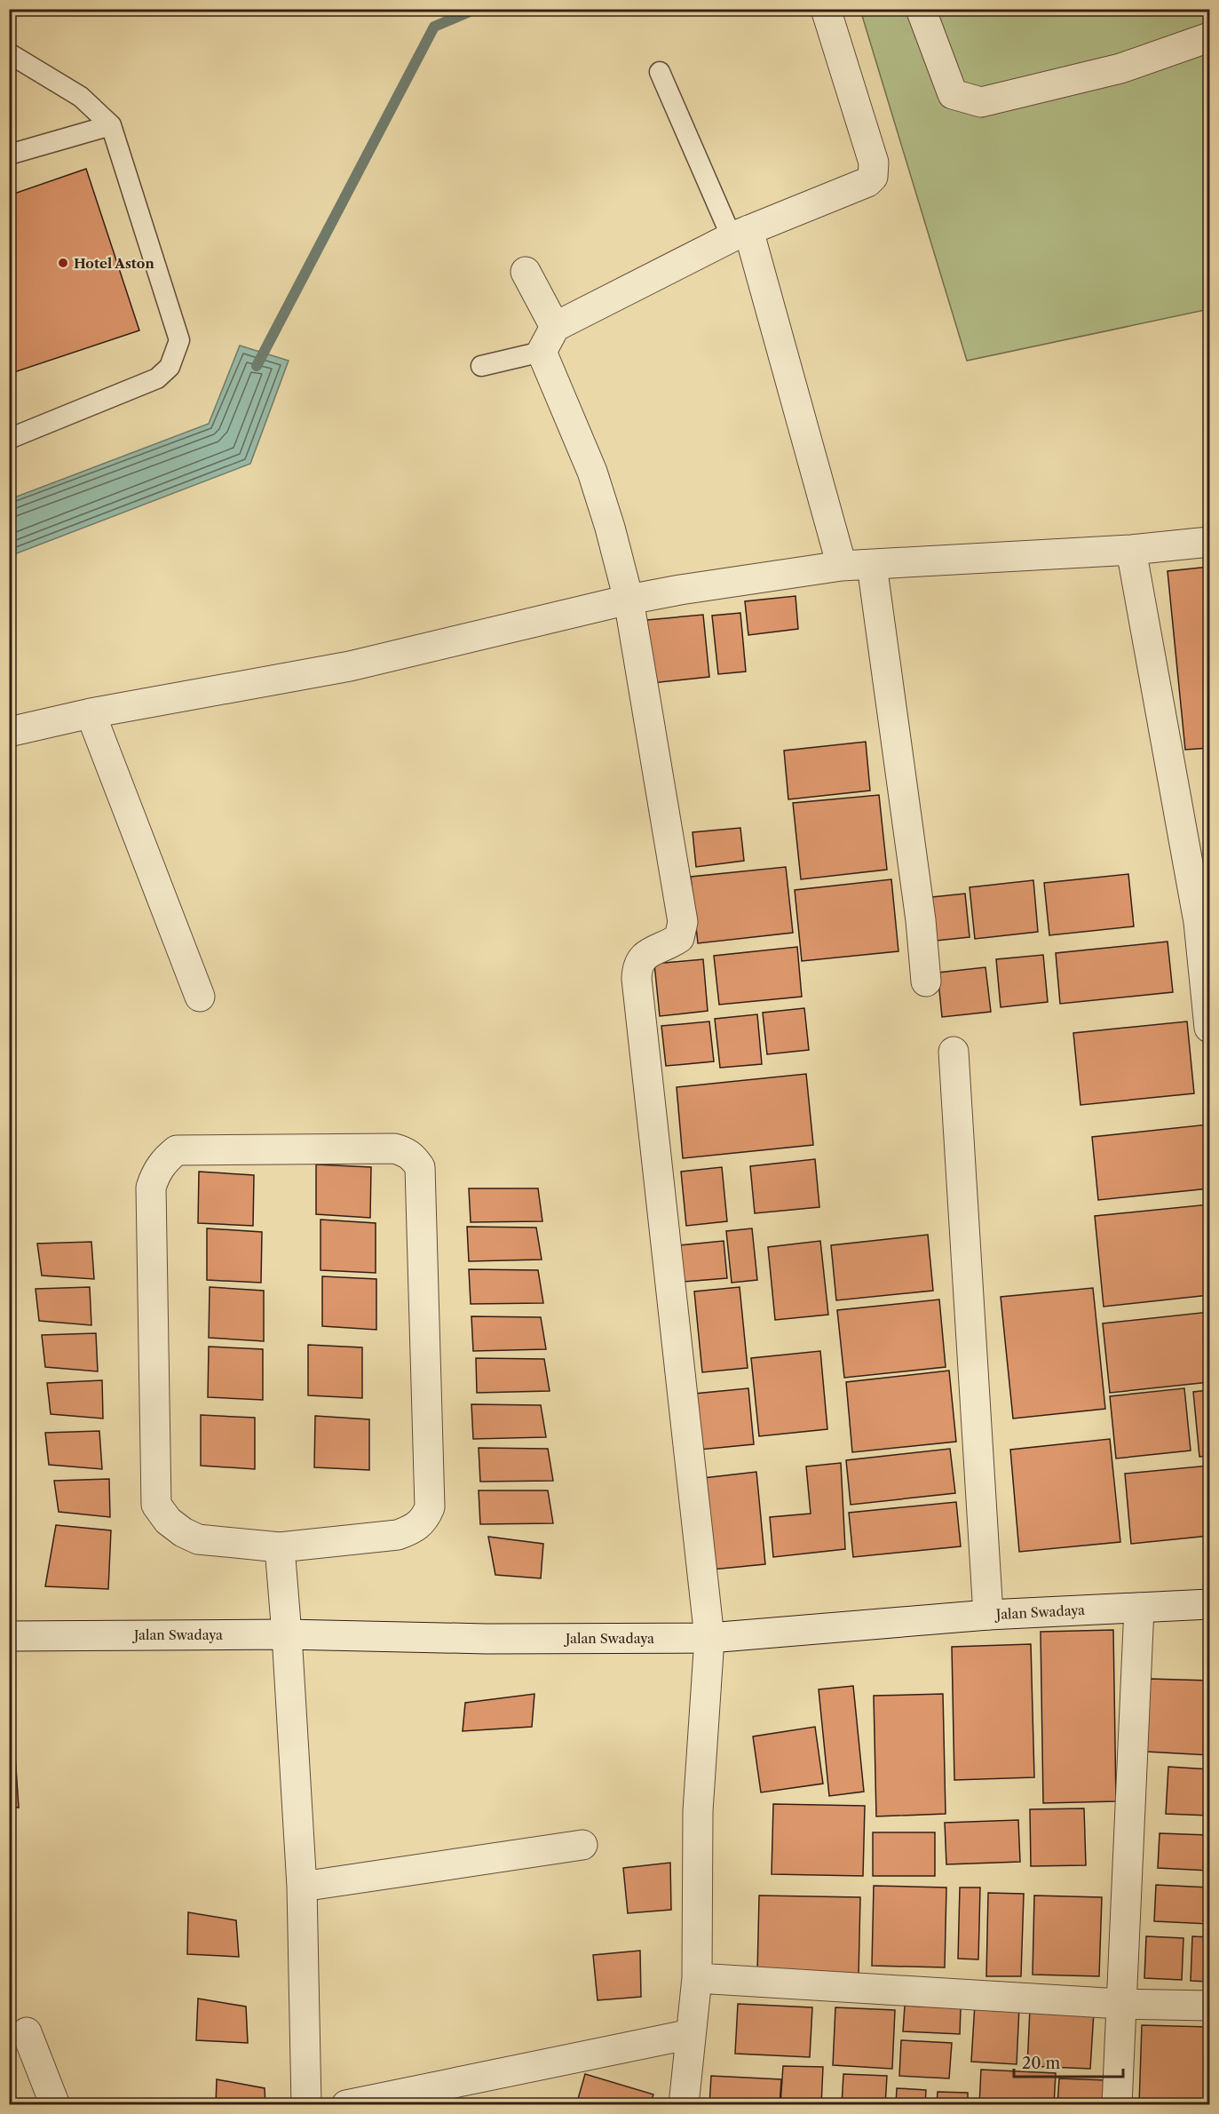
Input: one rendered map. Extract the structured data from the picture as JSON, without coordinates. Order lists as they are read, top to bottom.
{
  "streets": {
    "street": ["Jalan Swadaya"]
  },
  "places": ["Hotel Aston"],
  "scale_bar": "20 m"
}
